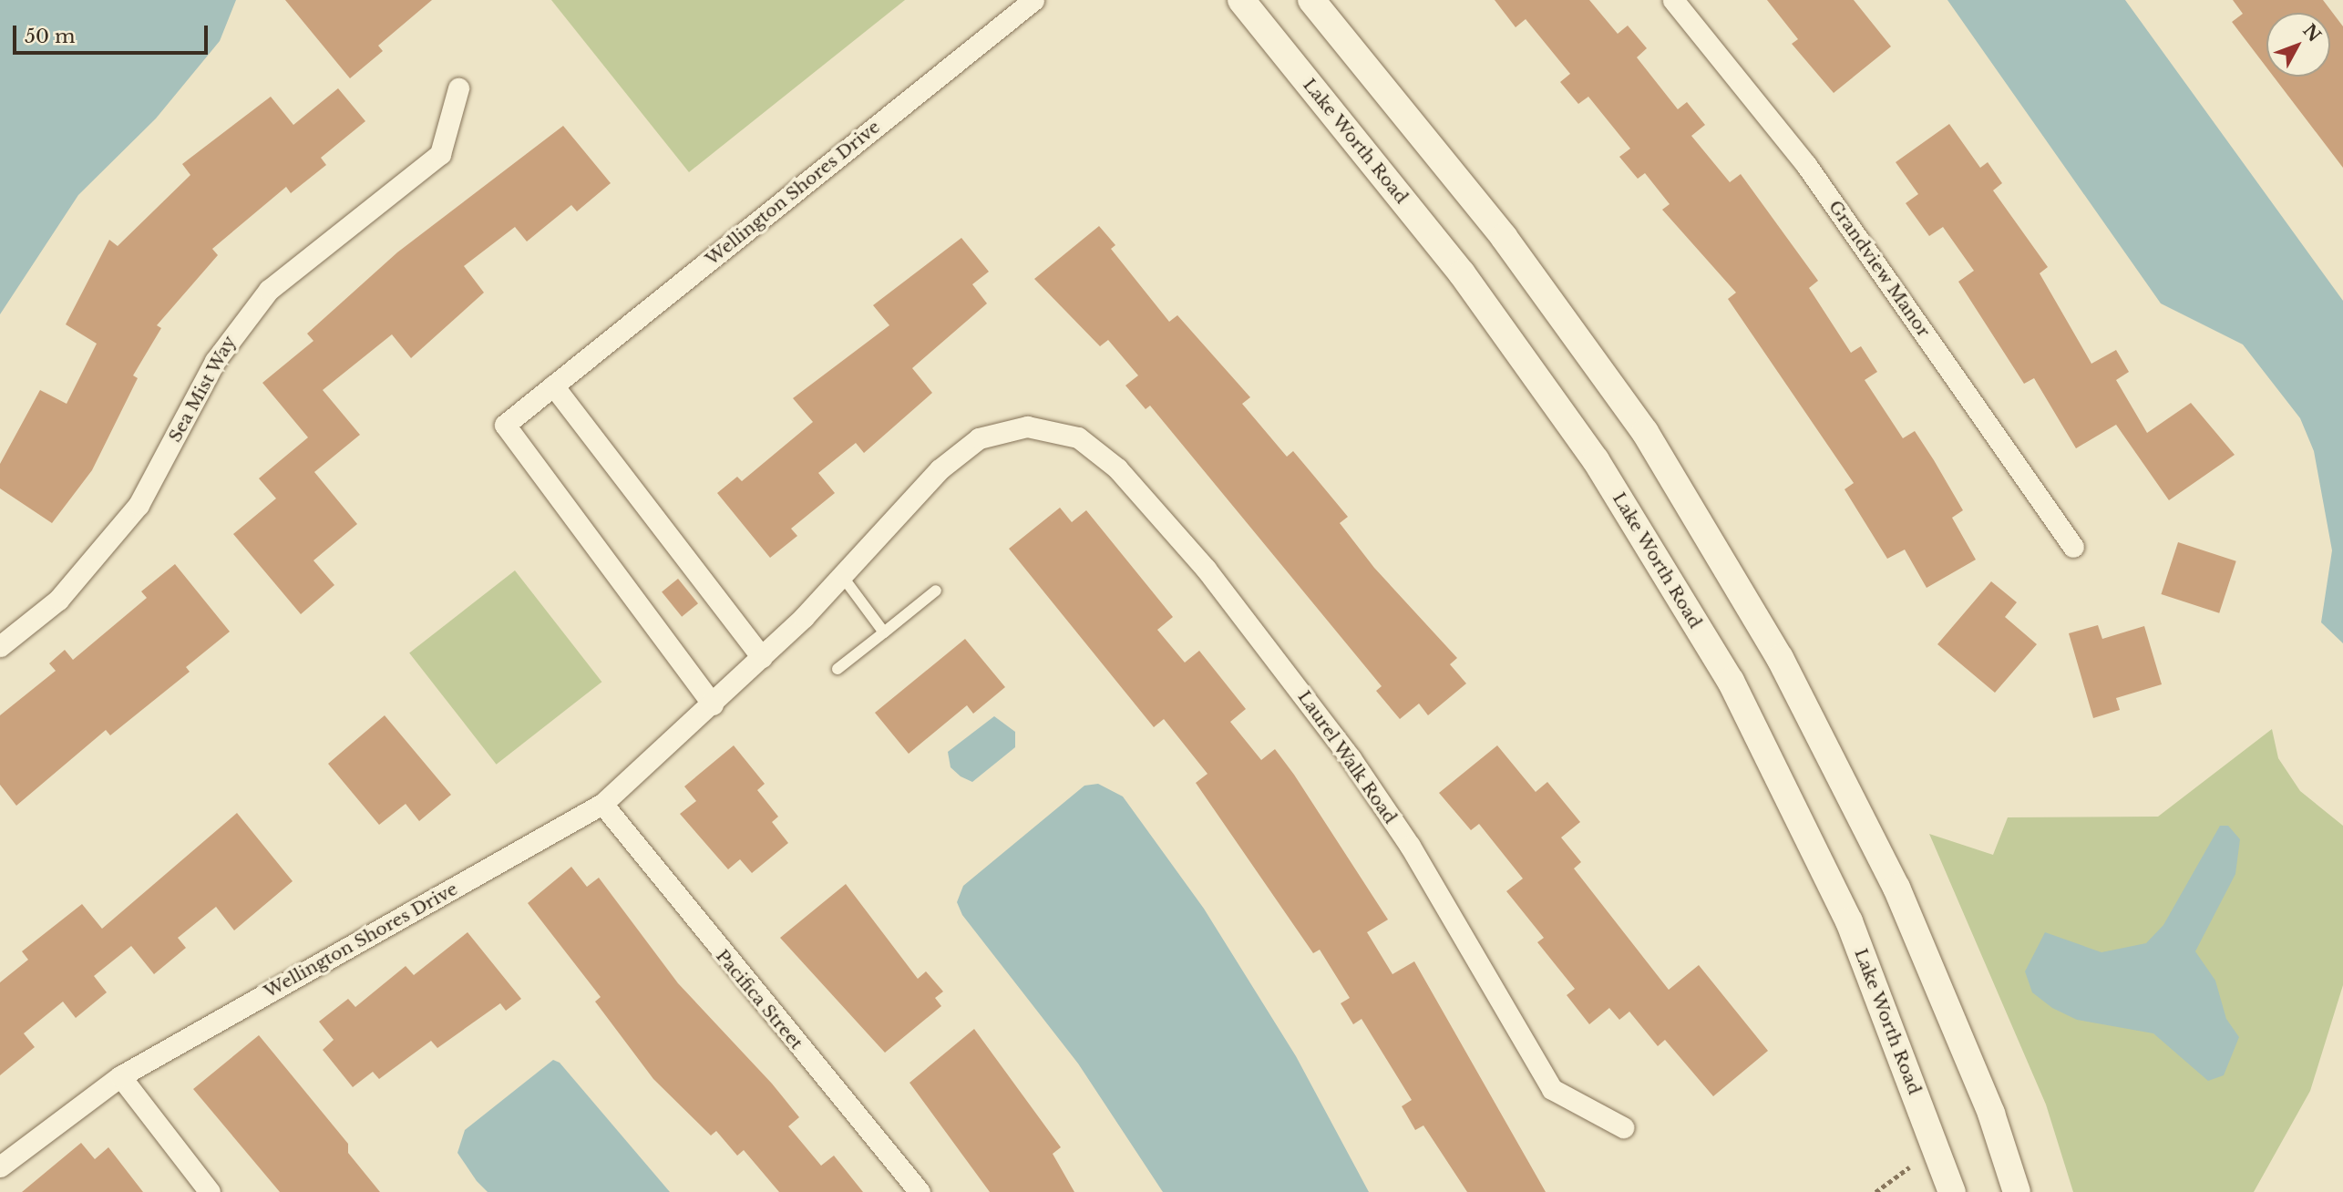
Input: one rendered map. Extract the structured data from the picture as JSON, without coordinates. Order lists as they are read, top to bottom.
{
  "streets": {
    "street": [
      "Lake Worth Road",
      "Wellington Shores Drive",
      "Grandview Manor",
      "Sea Mist Way",
      "Laurel Walk Road",
      "Pacifica Street"
    ]
  },
  "crossings": [
    ["Wellington Shores Drive", "Laurel Walk Road"],
    ["Wellington Shores Drive", "Pacifica Street"]
  ],
  "scale_bar": "50 m",
  "north": "top right"
}
